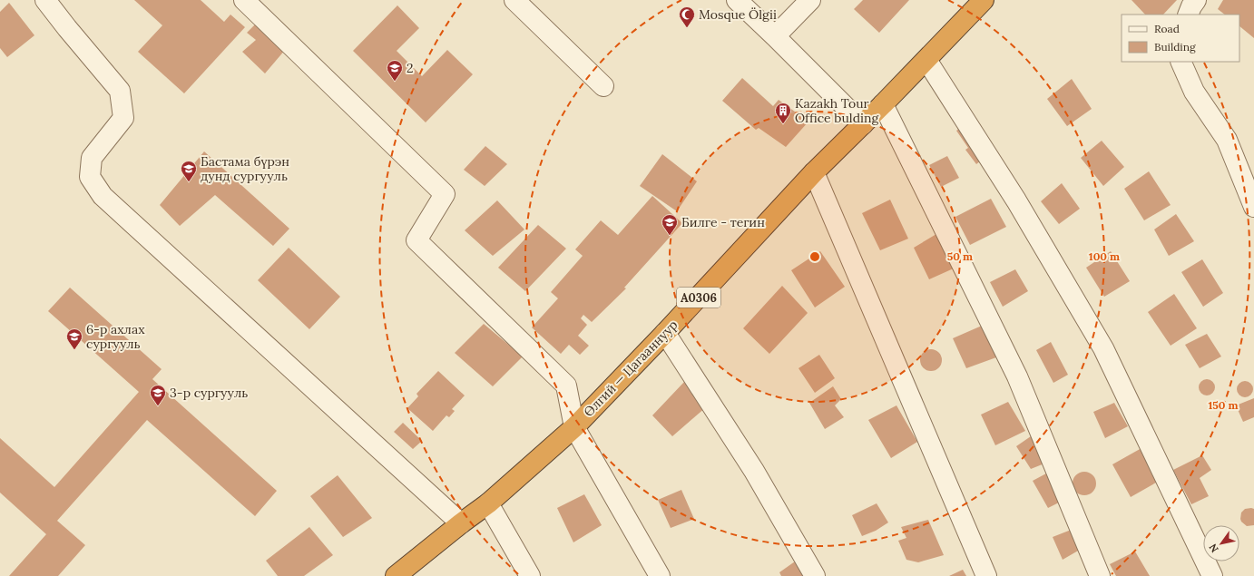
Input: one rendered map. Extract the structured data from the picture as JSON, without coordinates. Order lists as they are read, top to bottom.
{
  "streets": {
    "highway": ["A0306", "Өлгий — Цагааннуур"]
  },
  "places": {
    "mosque": ["Mosque Ölgii"],
    "school or university": [
      "2",
      "Бастама бүрэн дунд сургууль",
      "Билге - тегин",
      "6-р ахлах сургууль",
      "3-р сургууль"
    ],
    "building": ["Kazakh Tour Office bulding"]
  },
  "legend": ["Road", "Building"],
  "north": "bottom left",
  "rings": ["50 m", "100 m", "150 m"]
}
